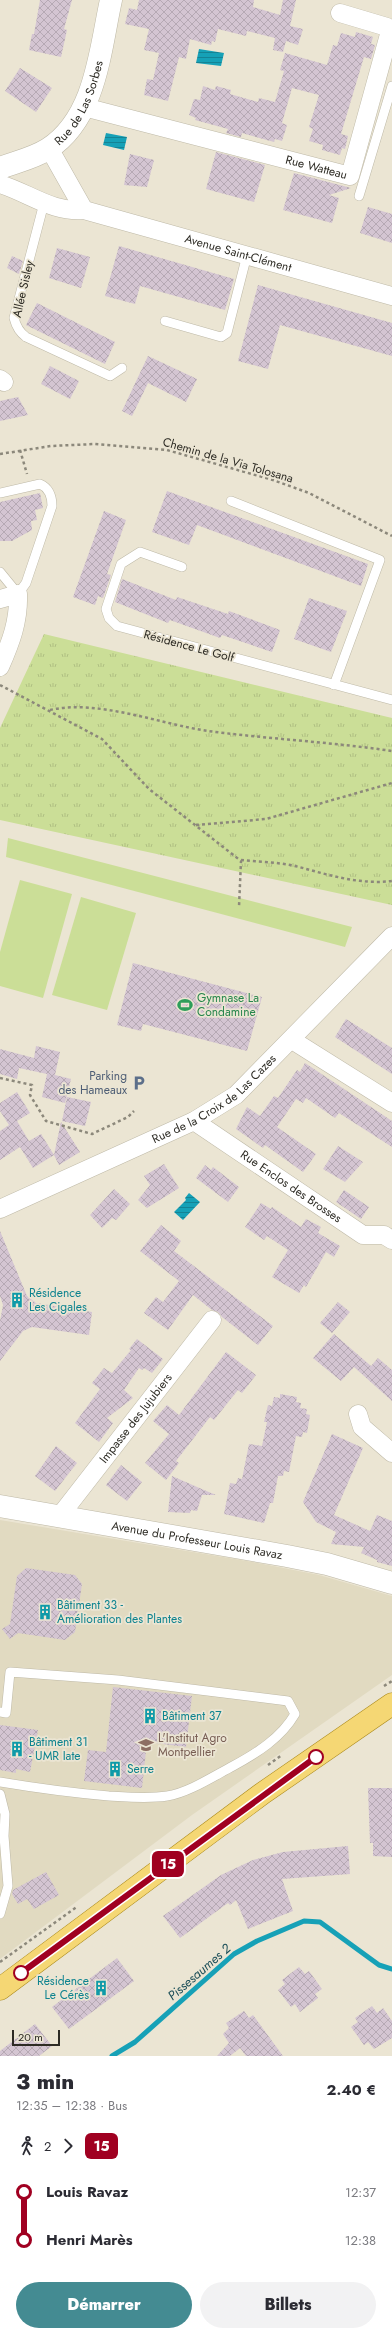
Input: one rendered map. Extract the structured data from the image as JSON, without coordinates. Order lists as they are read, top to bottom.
{
  "streets": {
    "street": [
      "Rue de Las Sorbes",
      "Rue Watteau",
      "Avenue Saint-Clément",
      "Rue de la Croix de Las Cazes",
      "Rue Enclos des Brosses",
      "Impasse des Jujubiers",
      "Avenue du Professeur Louis Ravaz"
    ],
    "lane": ["Allée Sisley", "Résidence Le Golf"],
    "path": ["Chemin de la Via Tolosana"]
  },
  "crossings": [
    ["Rue de Las Sorbes", "Rue Watteau"],
    ["Rue de Las Sorbes", "Avenue Saint-Clément"],
    ["Avenue Saint-Clément", "Allée Sisley"],
    ["Rue de la Croix de Las Cazes", "Rue Enclos des Brosses"],
    ["Impasse des Jujubiers", "Avenue du Professeur Louis Ravaz"]
  ],
  "water": ["Pissesaumes 2"],
  "places": {
    "sports": ["Gymnase La Condamine"],
    "parking": ["Parking des Hameaux"],
    "building": [
      "Résidence Les Cigales",
      "Bâtiment 33 - Amélioration des Plantes",
      "Bâtiment 37",
      "Bâtiment 31 - UMR Iate",
      "Serre",
      "Résidence Le Cérès"
    ],
    "school or university": ["L'Institut Agro Montpellier"]
  },
  "lines": ["bus line 15"],
  "scale_bar": "20 m",
  "page": {
    "on_map": "15",
    "scale": "20 m",
    "heading": ["3 min", "12:35 – 12:38 · Bus", "2.40 €"],
    "legs": ["2", "15"],
    "list": [
      {
        "name": "Louis Ravaz",
        "value": "12:37"
      },
      {
        "name": "Henri Marès",
        "value": "12:38"
      }
    ],
    "buttons": ["Démarrer", "Billets"]
  }
}
